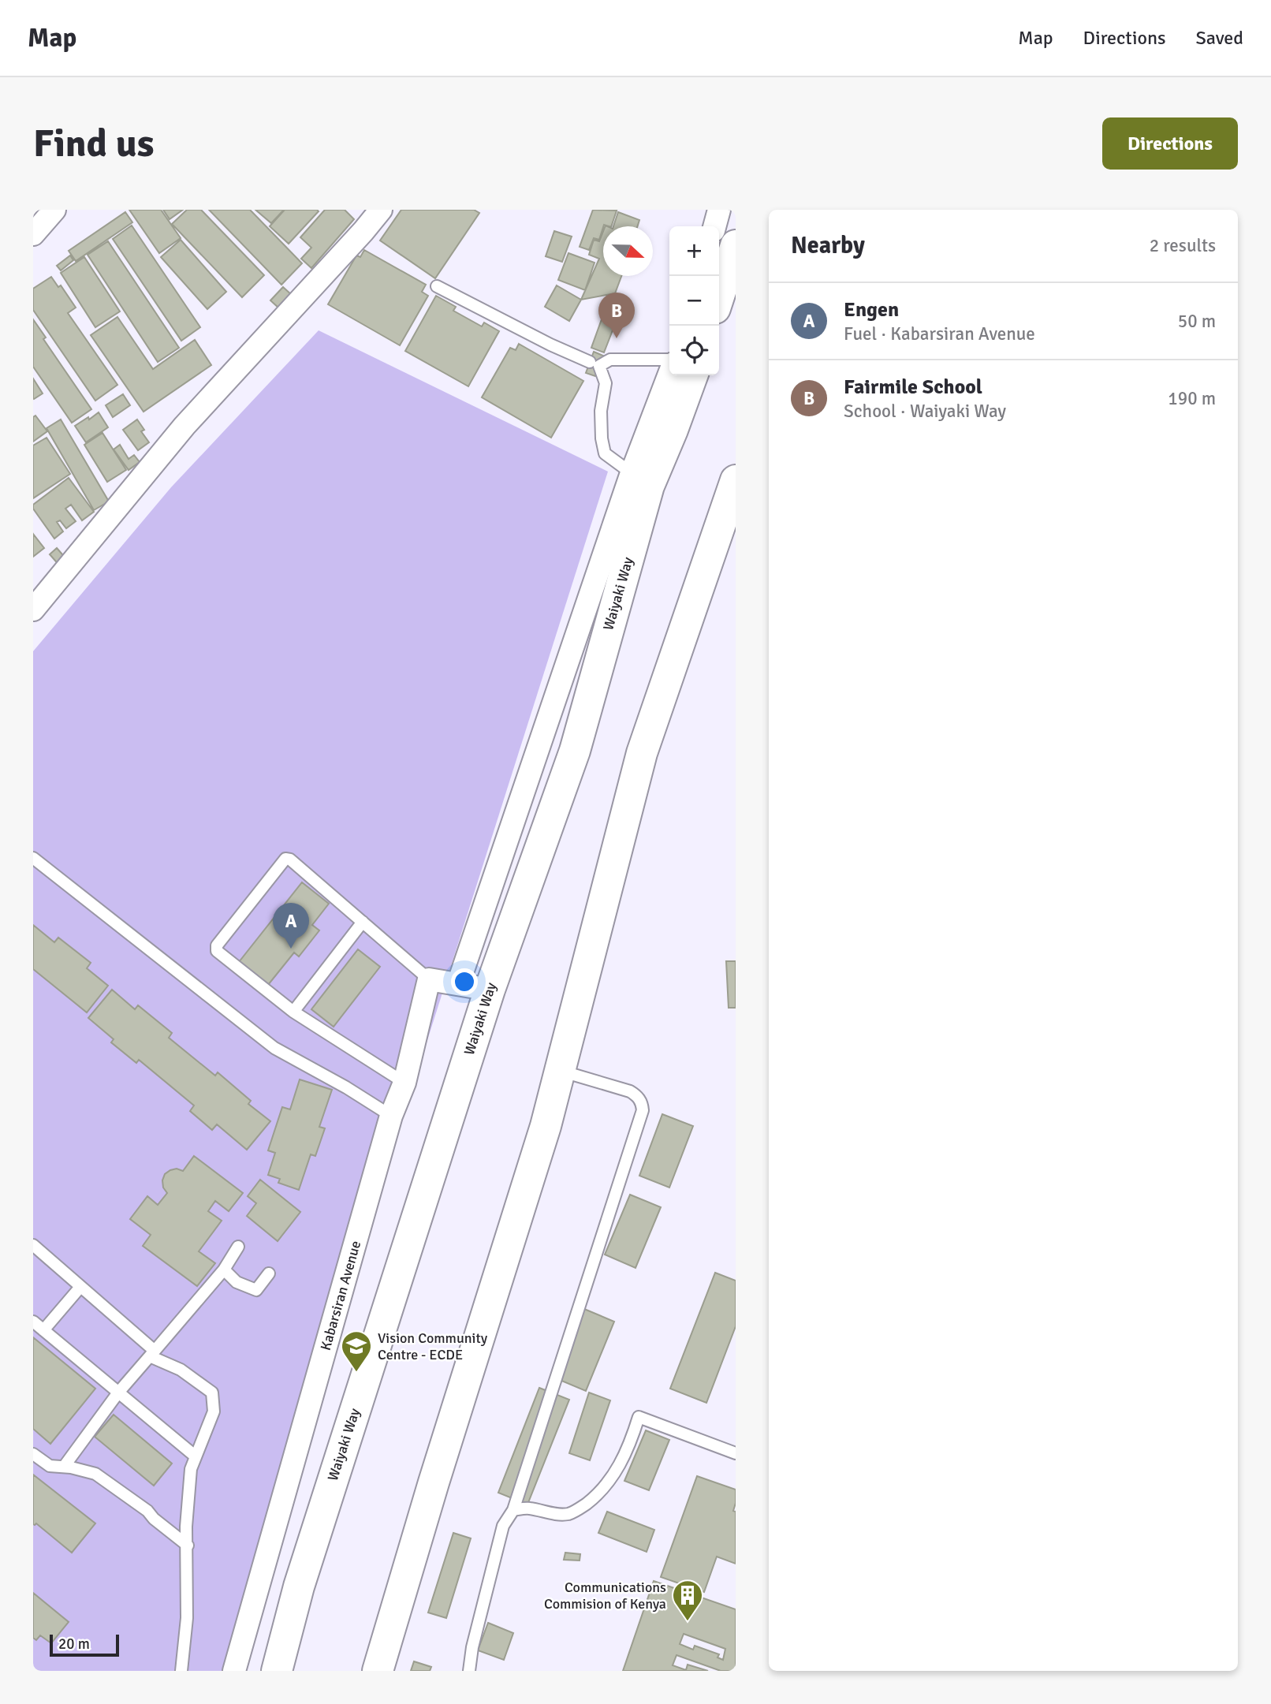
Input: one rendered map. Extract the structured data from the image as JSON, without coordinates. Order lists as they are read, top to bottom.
{
  "streets": {
    "highway": ["Waiyaki Way"],
    "street": ["Kabarsiran Avenue"]
  },
  "places": {
    "school or university": ["Vision Community Centre - ECDE"],
    "building": ["Communications Commision of Kenya"]
  },
  "scale_bar": "20 m",
  "north": "right",
  "page": {
    "header": "Map",
    "nav": ["Map", "Directions", "Saved"],
    "buttons": "Directions",
    "title": "Find us",
    "heading": ["Nearby", "2 results"],
    "map_buttons": ["+", "−"],
    "list": [
      {
        "mark": "A",
        "name": "Engen",
        "note": "Fuel · Kabarsiran Avenue",
        "value": "50 m"
      },
      {
        "mark": "B",
        "name": "Fairmile School",
        "note": "School · Waiyaki Way",
        "value": "190 m"
      }
    ],
    "pins": ["B", "A"],
    "scale": "20 m"
  }
}
